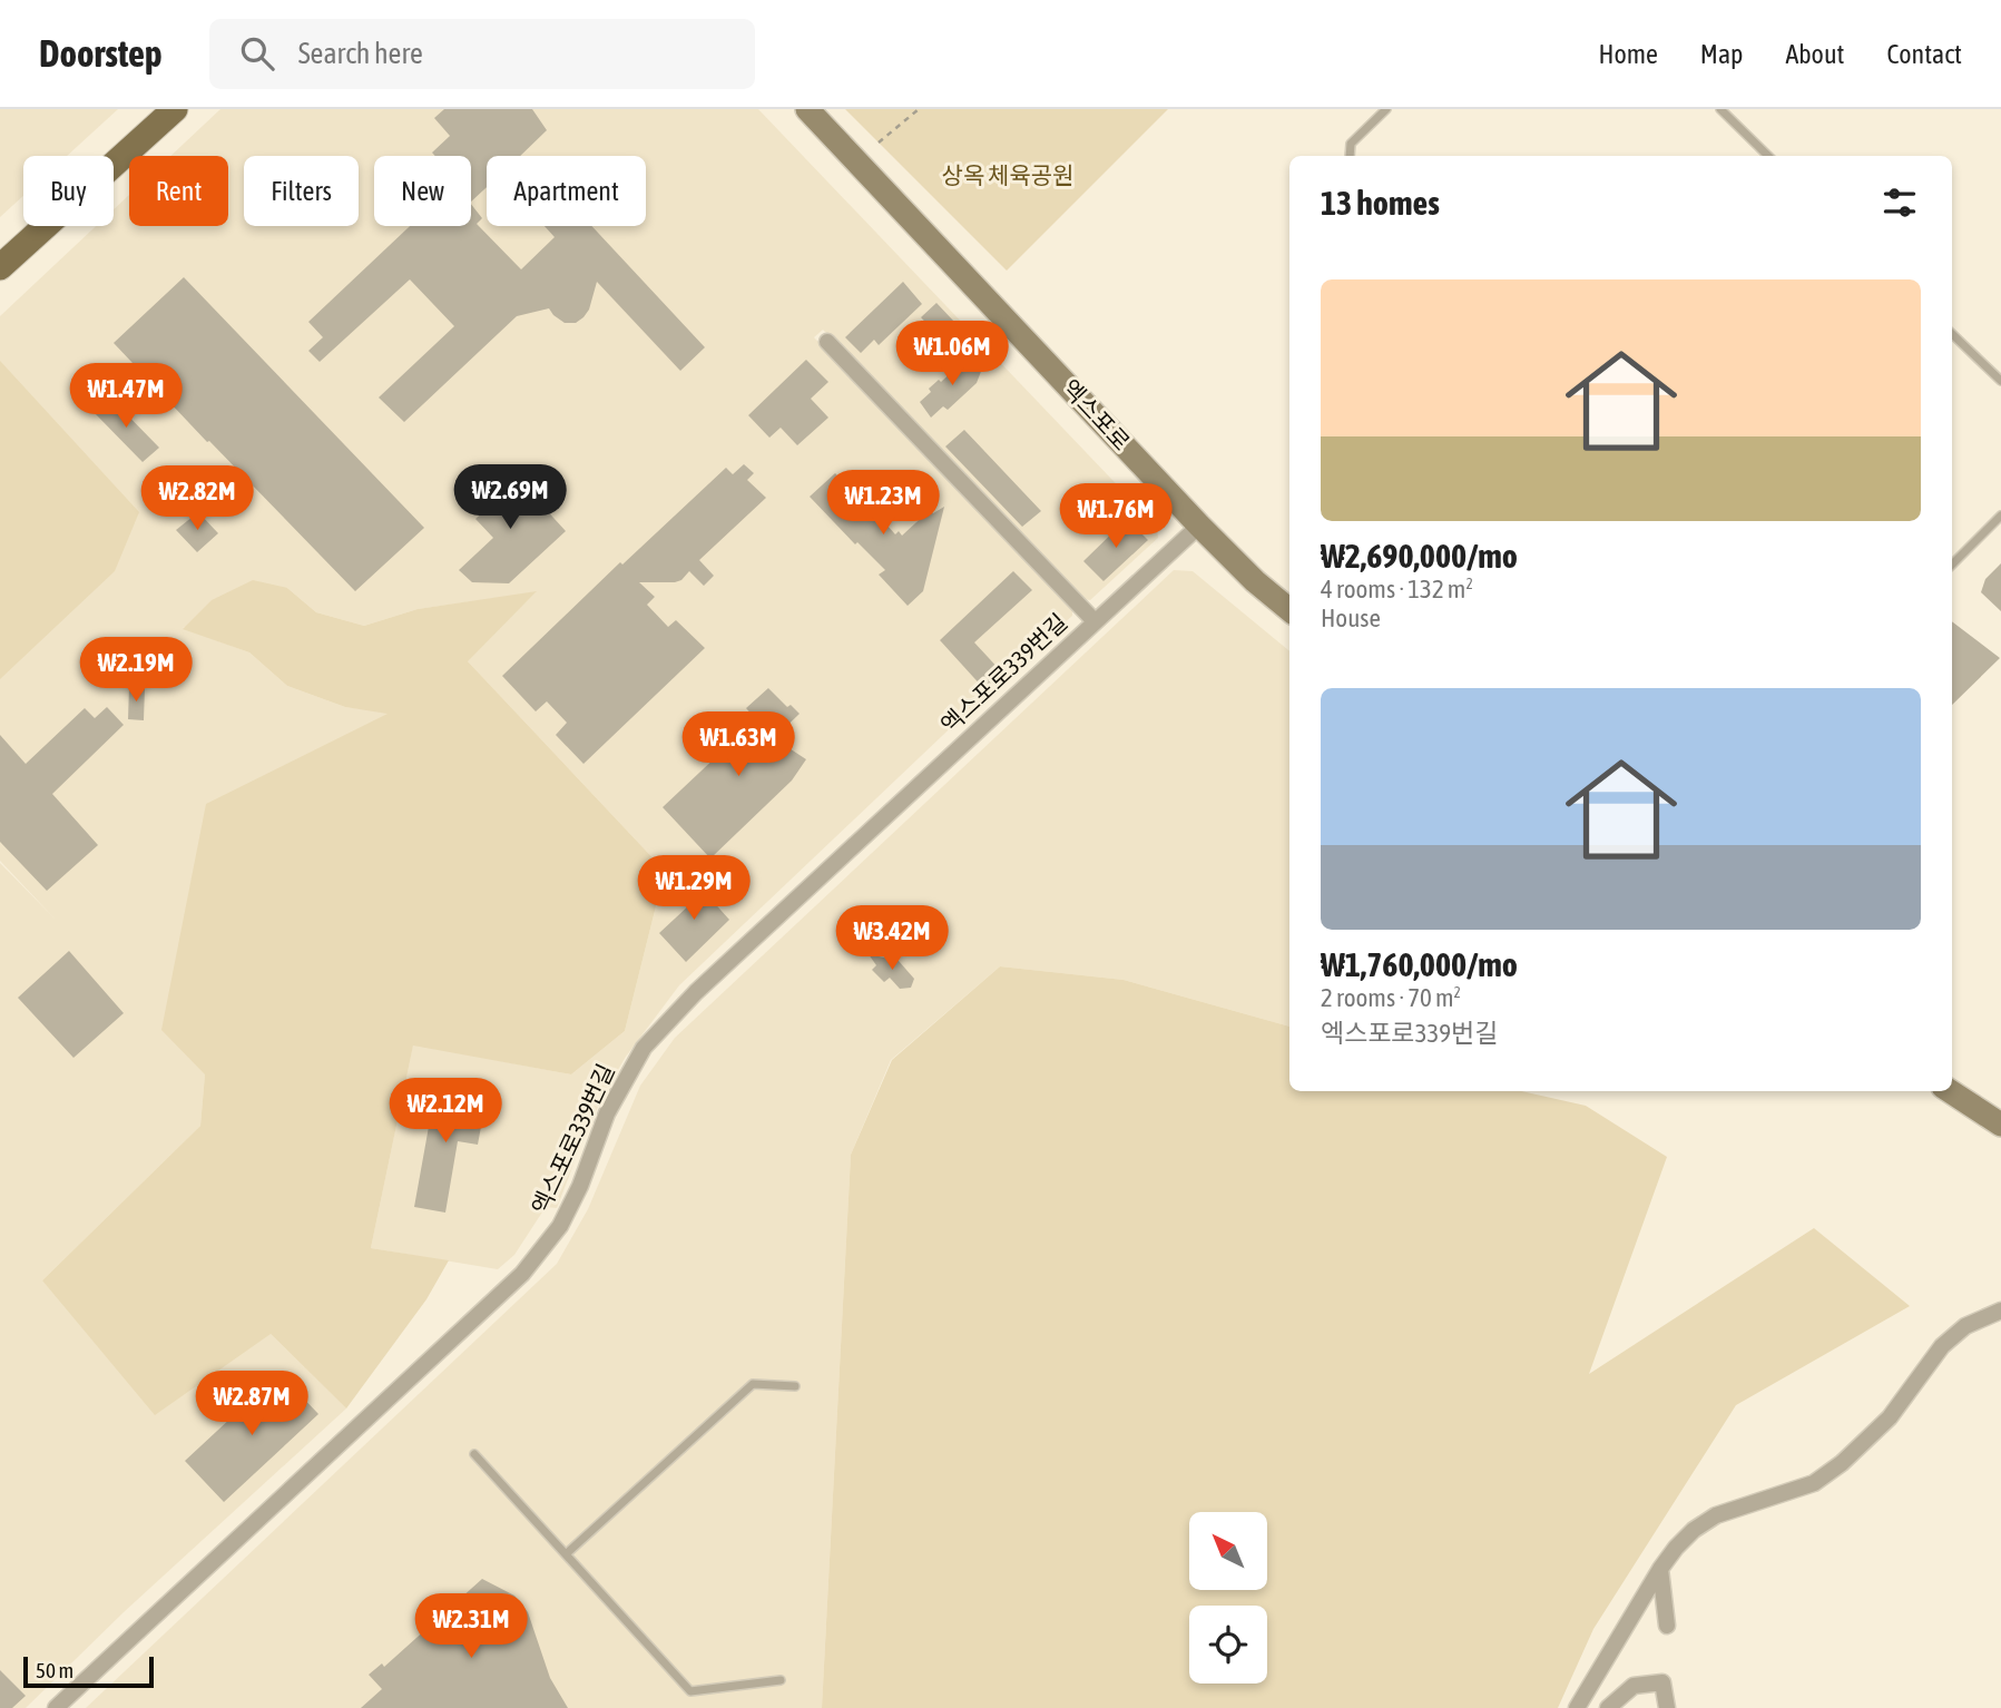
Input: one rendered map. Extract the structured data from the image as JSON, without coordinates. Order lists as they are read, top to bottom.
{
  "streets": {
    "main road": ["엑스포로"],
    "street": ["엑스포로339번길"]
  },
  "crossings": [
    ["엑스포로", "엑스포로339번길"]
  ],
  "parks": ["상옥 체육공원"],
  "scale_bar": "50 m",
  "north": "top left",
  "page": {
    "header": "Doorstep",
    "search": "Search here",
    "nav": [
      "Home",
      "Map",
      "About",
      "Contact"
    ],
    "chip": [
      "Buy",
      "Rent",
      "Filters",
      "New",
      "Apartment"
    ],
    "heading": "13 homes",
    "list": [
      {
        "name": "₩2,690,000/mo",
        "note": "4 rooms · 132 m² · House"
      },
      {
        "name": "₩1,760,000/mo",
        "note": "2 rooms · 70 m² · 엑스포로339번길"
      }
    ],
    "price": [
      "₩1.06M",
      "₩1.47M",
      "₩2.69M",
      "₩2.82M",
      "₩1.23M",
      "₩1.76M",
      "₩2.19M",
      "₩1.63M",
      "₩1.29M",
      "₩3.42M",
      "₩2.12M",
      "₩2.87M",
      "₩2.31M"
    ],
    "scale": "50 m"
  }
}
